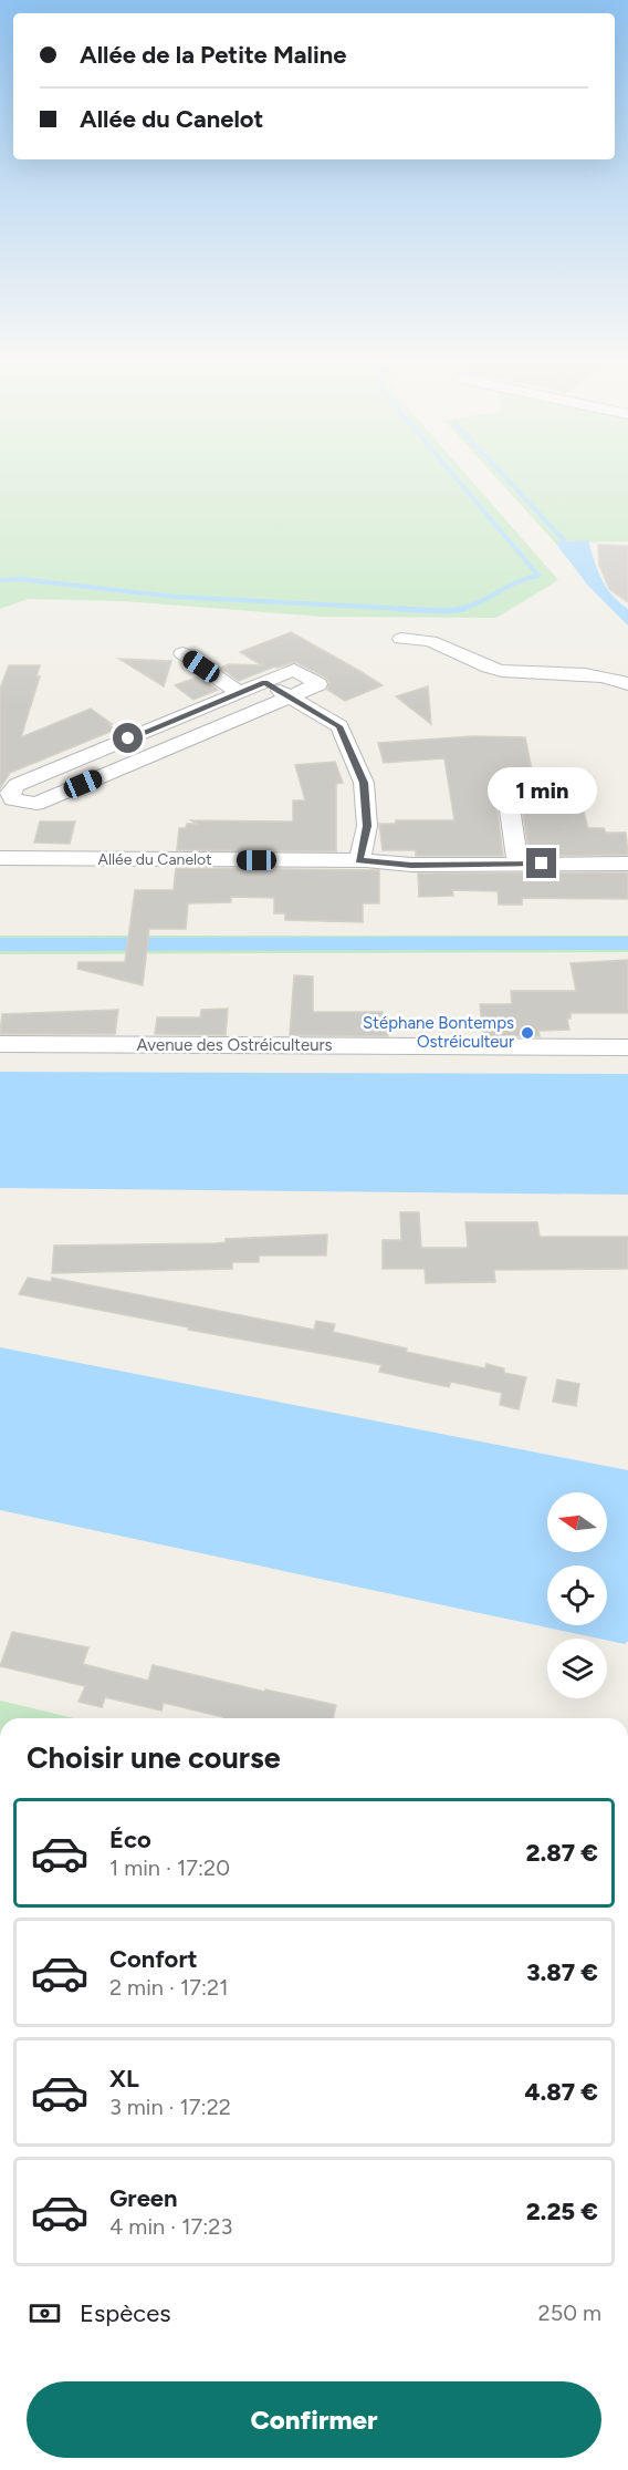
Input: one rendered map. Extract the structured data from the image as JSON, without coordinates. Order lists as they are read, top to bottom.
{
  "streets": {
    "street": ["Allée du Canelot", "Avenue des Ostréiculteurs"]
  },
  "places": ["Stéphane Bontemps Ostréiculteur"],
  "north": "left",
  "page": {
    "banner": ["Allée de la Petite Maline", "Allée du Canelot"],
    "bubble": "1 min",
    "heading": "Choisir une course",
    "list": [
      {
        "name": "Éco",
        "note": "1 min · 17:20",
        "value": "2.87 €"
      },
      {
        "name": "Confort",
        "note": "2 min · 17:21",
        "value": "3.87 €"
      },
      {
        "name": "XL",
        "note": "3 min · 17:22",
        "value": "4.87 €"
      },
      {
        "name": "Green",
        "note": "4 min · 17:23",
        "value": "2.25 €"
      }
    ],
    "pay": ["Espèces", "250 m"],
    "buttons": "Confirmer"
  }
}
